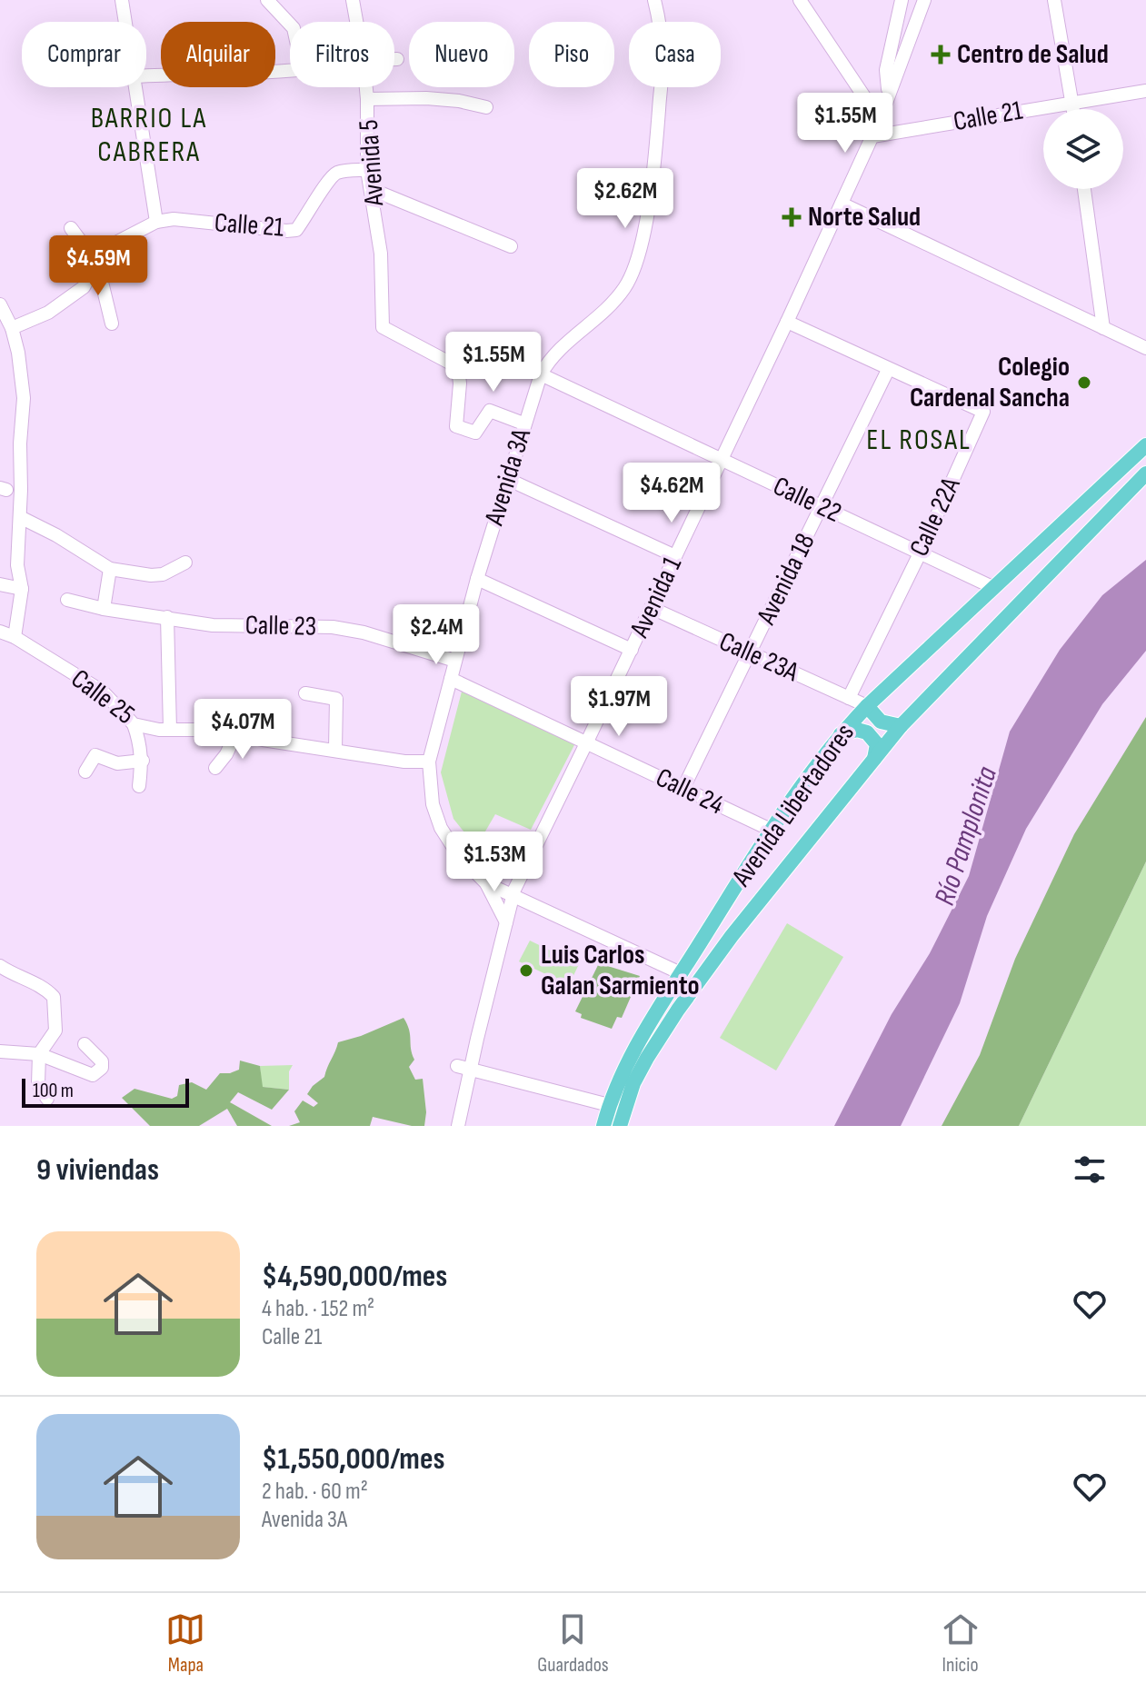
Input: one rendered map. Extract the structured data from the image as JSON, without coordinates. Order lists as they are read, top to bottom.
{
  "streets": {
    "main road": ["Avenida Libertadores"],
    "street": [
      "Calle 21",
      "Avenida 5",
      "Avenida 3A",
      "Calle 22",
      "Calle 22A",
      "Avenida 18",
      "Avenida 1",
      "Calle 23",
      "Calle 23A",
      "Calle 25",
      "Calle 24"
    ]
  },
  "crossings": [
    ["Calle 21", "Avenida 5"],
    ["Calle 21", "Avenida 1"],
    ["Avenida 5", "Avenida 3A"],
    ["Avenida 3A", "Calle 22"],
    ["Avenida 3A", "Avenida 1"],
    ["Avenida 3A", "Calle 23"],
    ["Avenida 3A", "Calle 25"],
    ["Avenida 3A", "Calle 24"],
    ["Calle 22", "Calle 22A"],
    ["Calle 22", "Avenida 18"],
    ["Calle 22", "Avenida 1"],
    ["Calle 22", "Avenida Libertadores"],
    ["Calle 22A", "Avenida 18"],
    ["Calle 22A", "Avenida 1"],
    ["Calle 22A", "Calle 23A"],
    ["Avenida 18", "Calle 23A"],
    ["Avenida 18", "Calle 24"],
    ["Avenida 1", "Calle 23A"],
    ["Avenida 1", "Calle 24"],
    ["Calle 23A", "Avenida Libertadores"],
    ["Calle 24", "Avenida Libertadores"]
  ],
  "districts": ["BARRIO LA CABRERA", "EL ROSAL"],
  "water": ["Río Pamplonita"],
  "places": {
    "health": ["Centro de Salud", "Norte Salud"],
    "other": ["Colegio Cardenal Sancha", "Luis Carlos Galan Sarmiento"]
  },
  "scale_bar": "100 m",
  "page": {
    "chip": [
      "Comprar",
      "Alquilar",
      "Filtros",
      "Nuevo",
      "Piso",
      "Casa"
    ],
    "price": [
      "$1.55M",
      "$2.62M",
      "$4.59M",
      "$1.55M",
      "$4.62M",
      "$2.4M",
      "$1.97M",
      "$4.07M",
      "$1.53M"
    ],
    "scale": "100 m",
    "heading": "9 viviendas",
    "list": [
      {
        "name": "$4,590,000/mes",
        "note": "4 hab. · 152 m² · Calle 21"
      },
      {
        "name": "$1,550,000/mes",
        "note": "2 hab. · 60 m² · Avenida 3A"
      }
    ],
    "tabs": ["Mapa", "Guardados", "Inicio"]
  }
}
